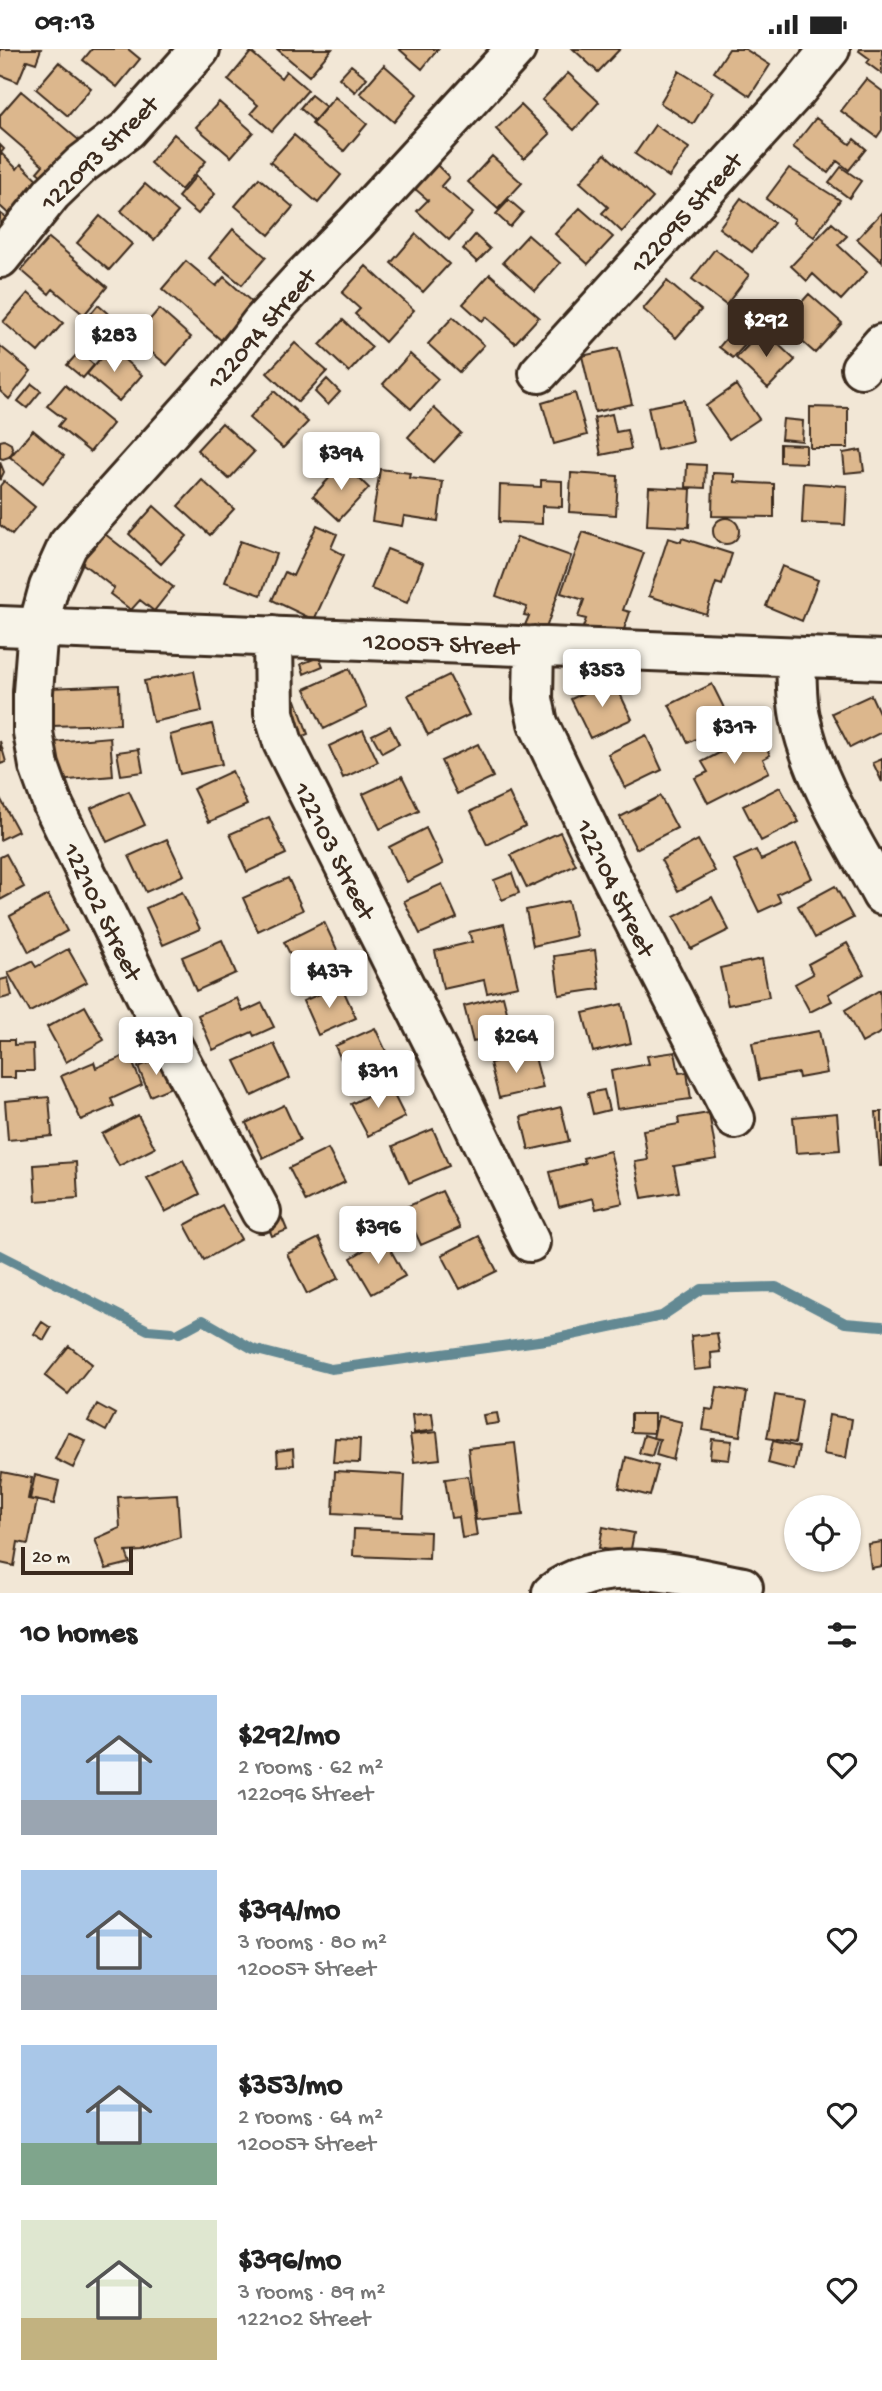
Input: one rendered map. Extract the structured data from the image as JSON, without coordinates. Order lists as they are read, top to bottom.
{
  "streets": {
    "street": [
      "122093 Street",
      "122095 Street",
      "122094 Street",
      "120057 Street",
      "122103 Street",
      "122104 Street",
      "122102 Street"
    ]
  },
  "crossings": [
    ["122094 Street", "120057 Street"],
    ["122094 Street", "122102 Street"],
    ["120057 Street", "122103 Street"],
    ["120057 Street", "122104 Street"],
    ["120057 Street", "122102 Street"]
  ],
  "scale_bar": "20 m",
  "page": {
    "status": "09:13",
    "price": [
      "$292",
      "$283",
      "$394",
      "$353",
      "$317",
      "$437",
      "$264",
      "$431",
      "$311",
      "$396"
    ],
    "scale": "20 m",
    "heading": "10 homes",
    "list": [
      {
        "name": "$292/mo",
        "note": "2 rooms · 62 m² · 122096 Street"
      },
      {
        "name": "$394/mo",
        "note": "3 rooms · 80 m² · 120057 Street"
      },
      {
        "name": "$353/mo",
        "note": "2 rooms · 64 m² · 120057 Street"
      },
      {
        "name": "$396/mo",
        "note": "3 rooms · 89 m² · 122102 Street"
      }
    ]
  }
}
